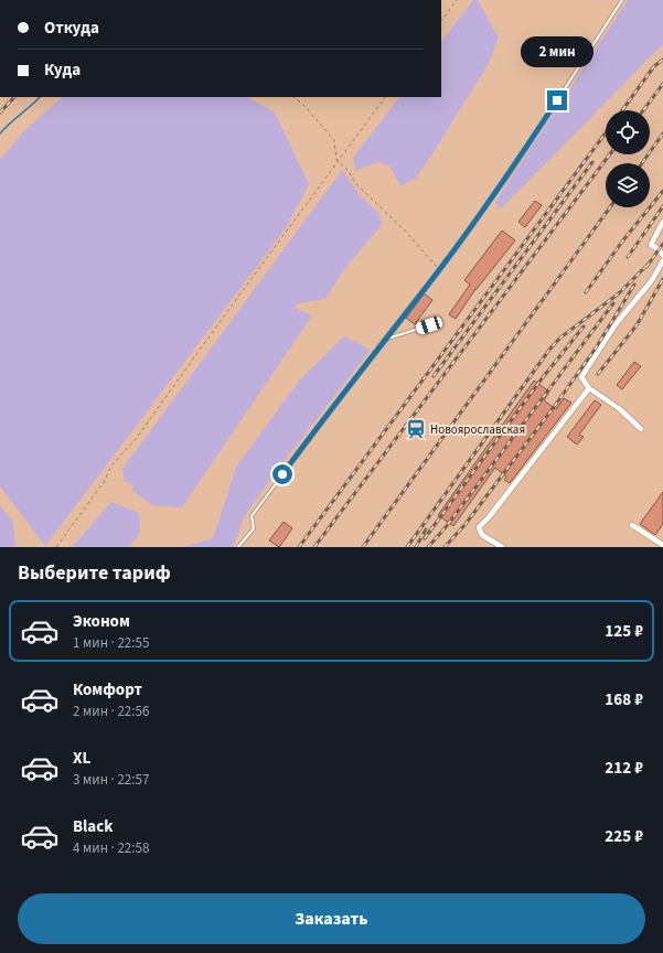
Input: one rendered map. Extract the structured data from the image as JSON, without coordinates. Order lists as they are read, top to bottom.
{
  "places": {
    "station": ["Новоярославская"]
  },
  "page": {
    "banner": ["Откуда", "Куда"],
    "bubble": "2 мин",
    "heading": "Выберите тариф",
    "list": [
      {
        "name": "Эконом",
        "note": "1 мин · 22:55",
        "value": "125 ₽"
      },
      {
        "name": "Комфорт",
        "note": "2 мин · 22:56",
        "value": "168 ₽"
      },
      {
        "name": "XL",
        "note": "3 мин · 22:57",
        "value": "212 ₽"
      },
      {
        "name": "Black",
        "note": "4 мин · 22:58",
        "value": "225 ₽"
      }
    ],
    "buttons": "Заказать"
  }
}
